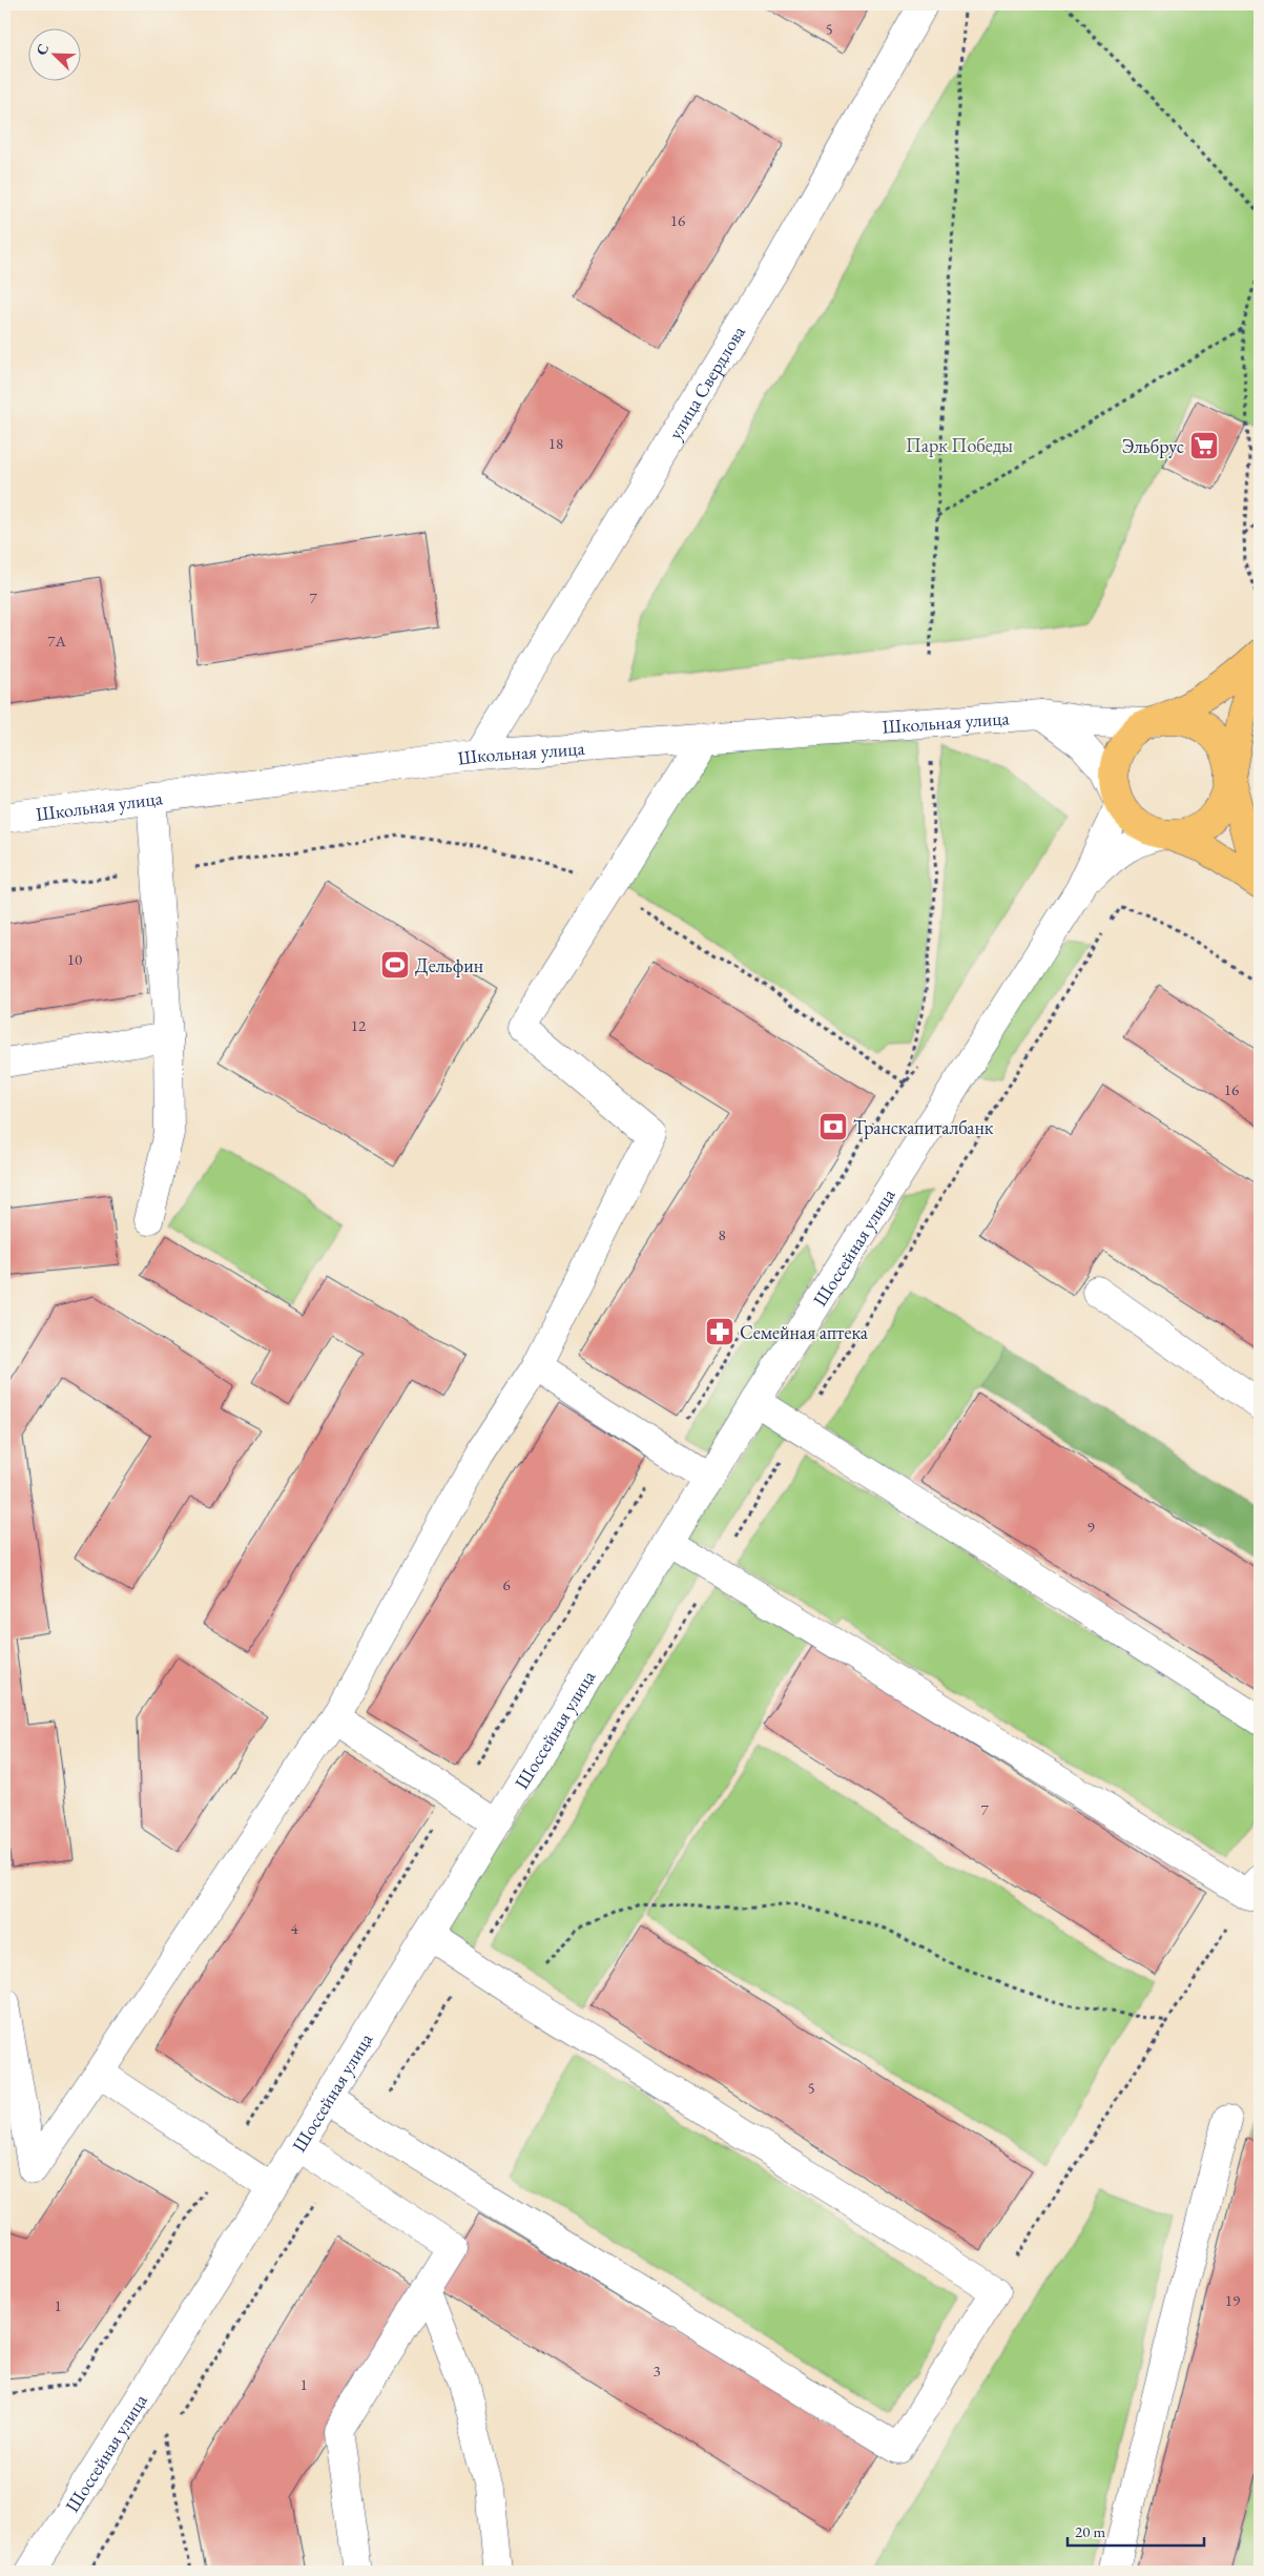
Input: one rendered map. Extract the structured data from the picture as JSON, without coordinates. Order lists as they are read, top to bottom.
{
  "streets": {
    "street": ["улица Свердлова", "Школьная улица", "Шоссейная улица"]
  },
  "crossings": [
    ["улица Свердлова", "Школьная улица"]
  ],
  "parks": ["Парк Победы"],
  "places": {
    "supermarket": ["Эльбрус"],
    "sports": ["Дельфин"],
    "bank": ["Транскапиталбанк"],
    "pharmacy": ["Семейная аптека"]
  },
  "house_numbers": [
    "5",
    "16",
    "18",
    "7",
    "7А",
    "10",
    "12",
    "16",
    "8",
    "9",
    "6",
    "7",
    "4",
    "5",
    "19",
    "1",
    "3",
    "1"
  ],
  "scale_bar": "20 m",
  "north": "top left"
}
